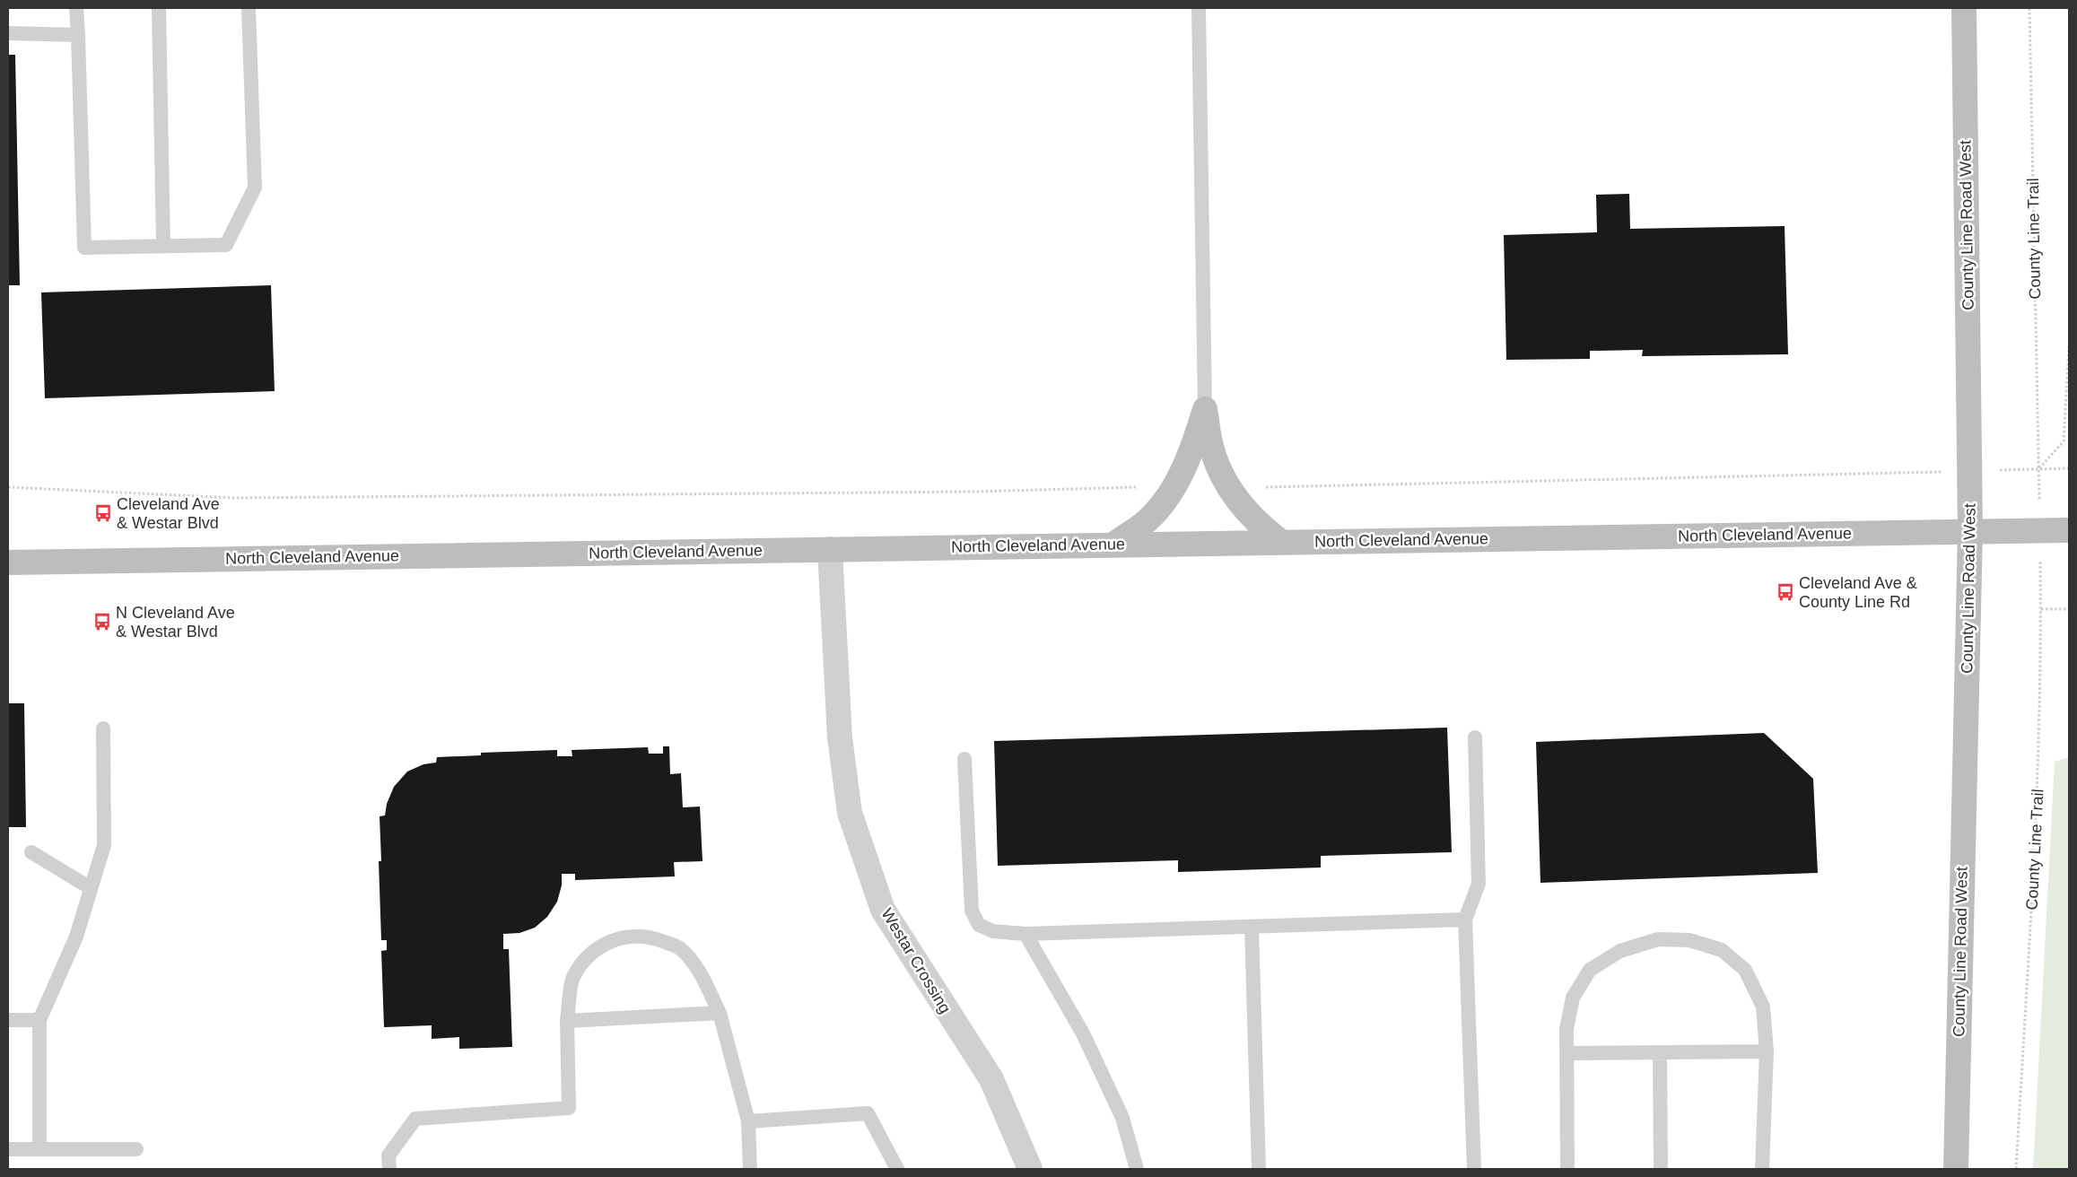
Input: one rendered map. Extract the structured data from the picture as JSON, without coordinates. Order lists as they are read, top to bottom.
{
  "streets": {
    "main road": ["County Line Road West", "North Cleveland Avenue"],
    "street": ["Westar Crossing"],
    "path": ["County Line Trail"]
  },
  "crossings": [
    ["County Line Road West", "North Cleveland Avenue"],
    ["County Line Trail", "North Cleveland Avenue"],
    ["North Cleveland Avenue", "Westar Crossing"]
  ],
  "places": {
    "bus stop": ["Cleveland Ave & Westar Blvd", "Cleveland Ave & County Line Rd", "N Cleveland Ave & Westar Blvd"]
  }
}
